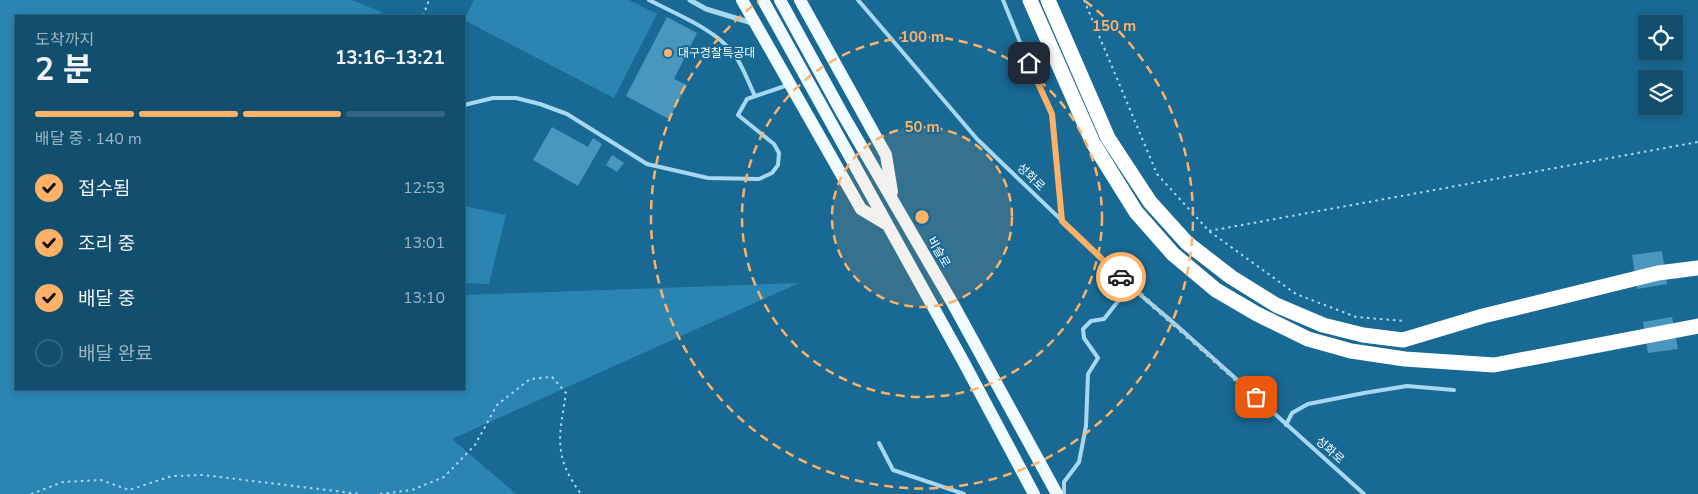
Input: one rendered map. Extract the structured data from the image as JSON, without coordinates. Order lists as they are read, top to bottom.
{
  "streets": {
    "main road": ["비슬로"],
    "lane": ["성화로"]
  },
  "places": ["대구경찰특공대"],
  "page": {
    "heading": ["2 분", "도착까지", "13:16–13:21"],
    "bar": "배달 중 · 140 m",
    "list": [
      ["접수됨", "12:53"],
      ["조리 중", "13:01"],
      ["배달 중", "13:10"],
      "배달 완료"
    ]
  },
  "rings": ["150 m", "100 m", "50 m"]
}
